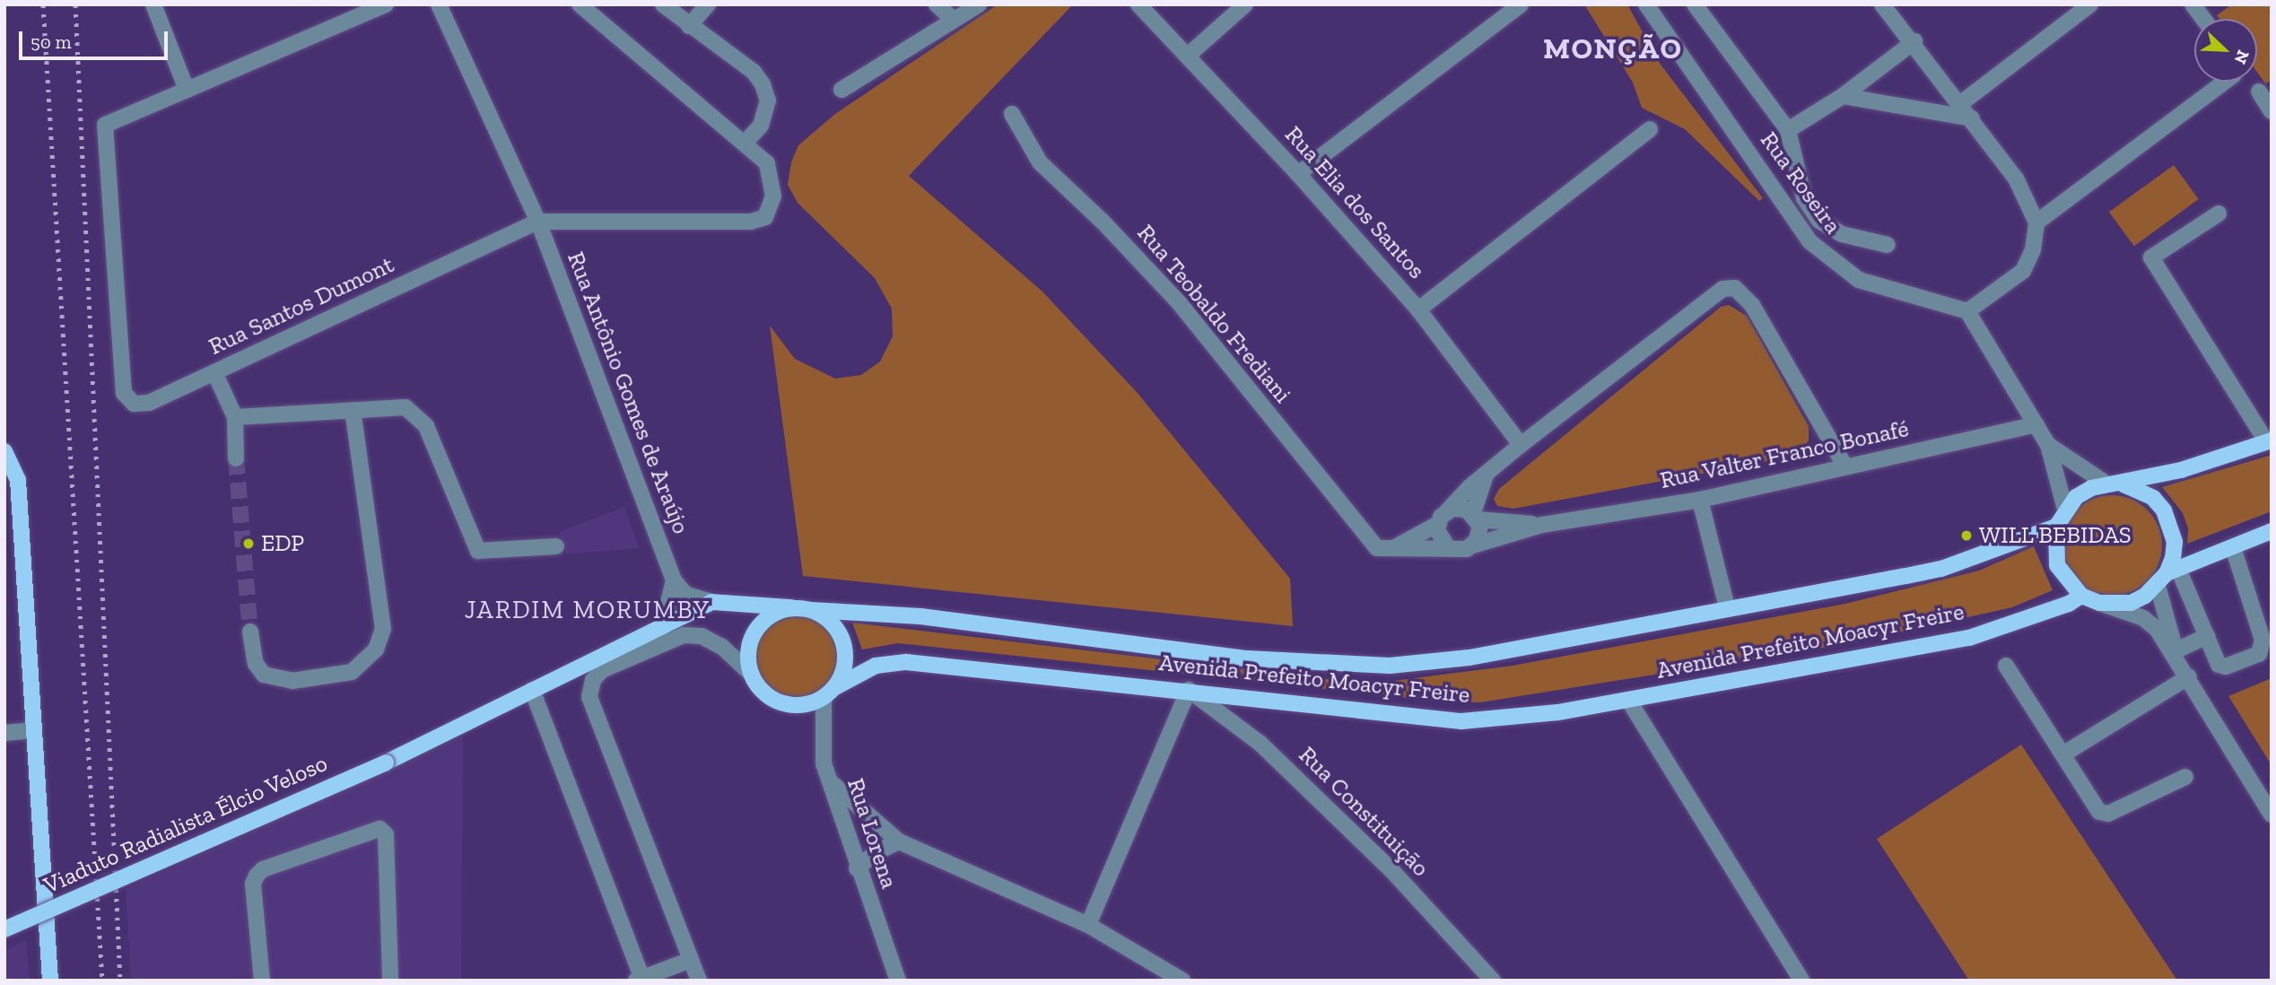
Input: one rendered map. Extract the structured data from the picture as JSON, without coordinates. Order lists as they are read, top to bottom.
{
  "streets": {
    "main road": ["Avenida Prefeito Moacyr Freire", "Viaduto Radialista Élcio Veloso"],
    "street": [
      "Rua Roseira",
      "Rua Elia dos Santos",
      "Rua Santos Dumont",
      "Rua Teobaldo Frediani",
      "Rua Antônio Gomes de Araújo",
      "Rua Valter Franco Bonafé",
      "Rua Constituição",
      "Rua Lorena"
    ]
  },
  "crossings": [
    ["Rua Santos Dumont", "Rua Antônio Gomes de Araújo"],
    ["Rua Teobaldo Frediani", "Rua Valter Franco Bonafé"],
    ["Avenida Prefeito Moacyr Freire", "Rua Constituição"],
    ["Avenida Prefeito Moacyr Freire", "Rua Lorena"]
  ],
  "districts": ["MONÇÃO", "JARDIM MORUMBY"],
  "places": ["WILL BEBIDAS", "EDP"],
  "scale_bar": "50 m",
  "north": "bottom right"
}
